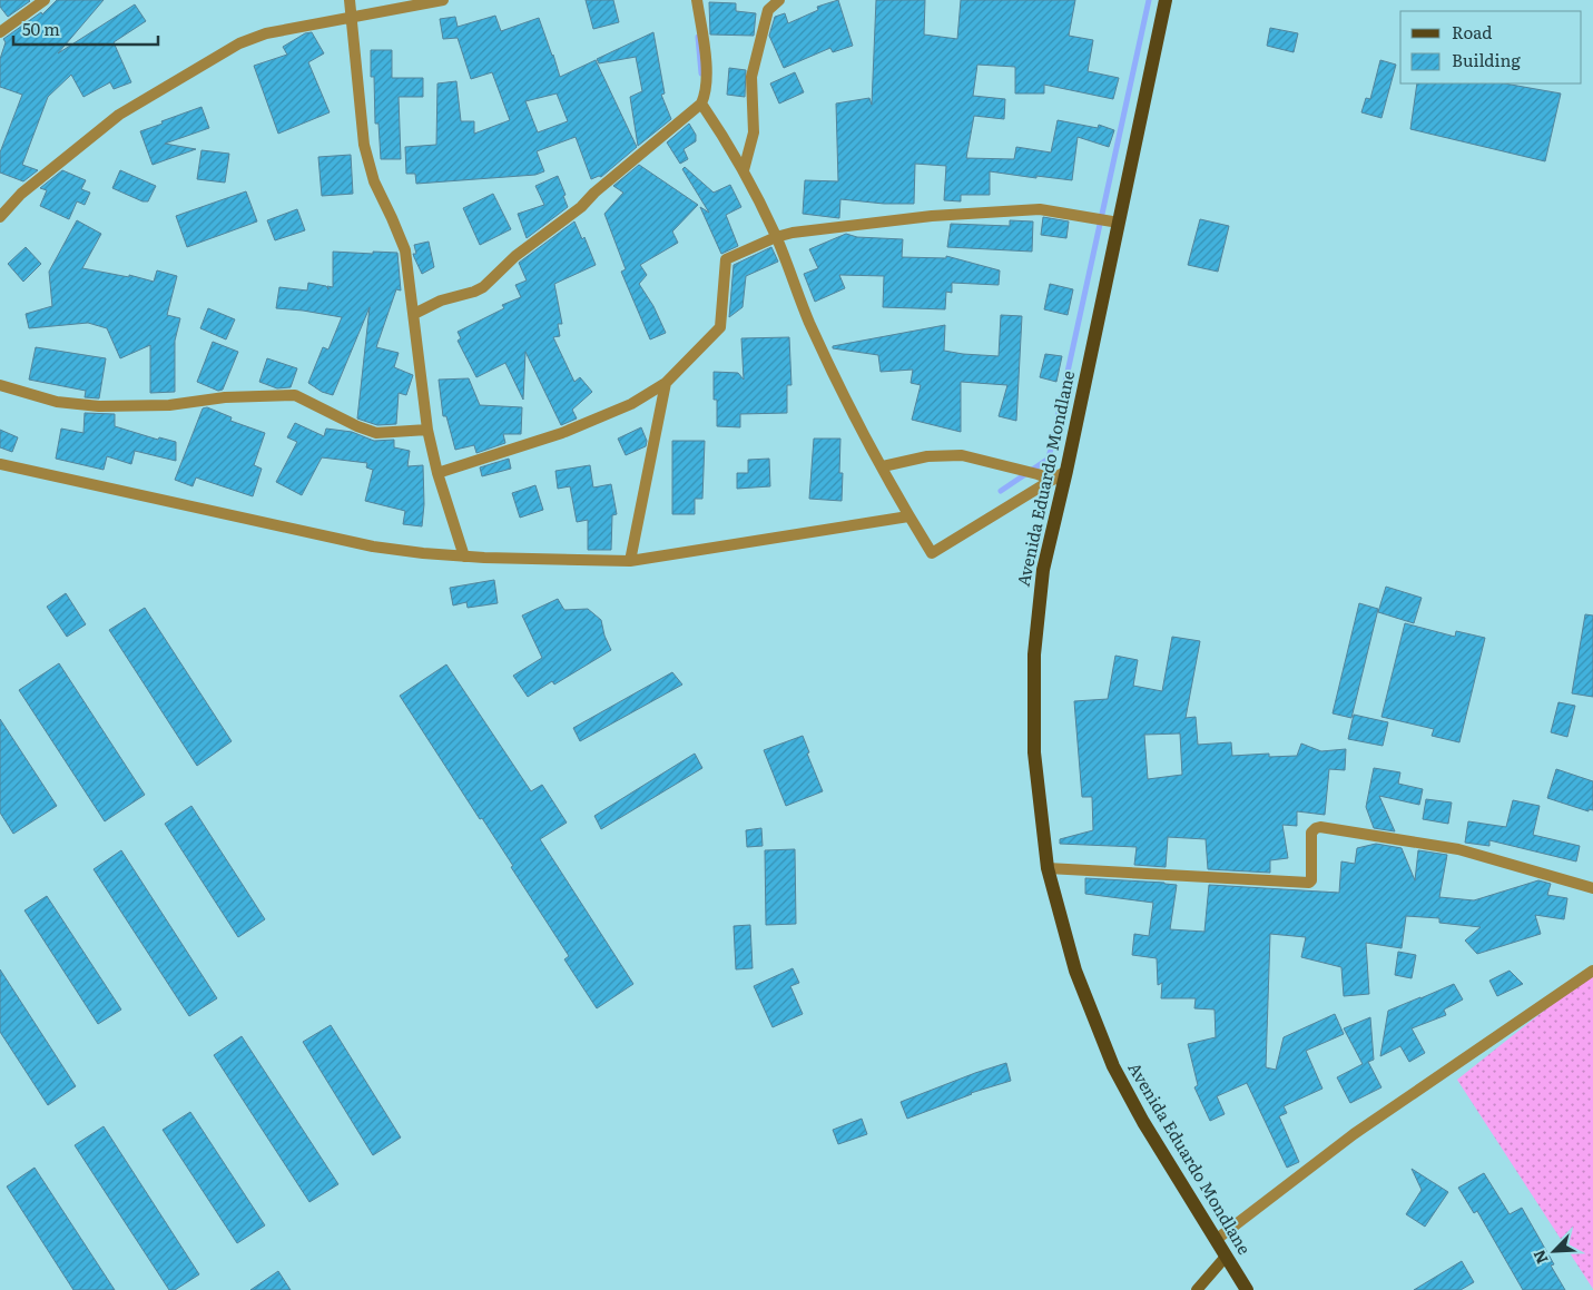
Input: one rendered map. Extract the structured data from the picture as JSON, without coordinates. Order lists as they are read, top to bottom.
{
  "streets": {
    "main road": ["Avenida Eduardo Mondlane"]
  },
  "legend": ["Road", "Building"],
  "scale_bar": "50 m",
  "north": "bottom left"
}
